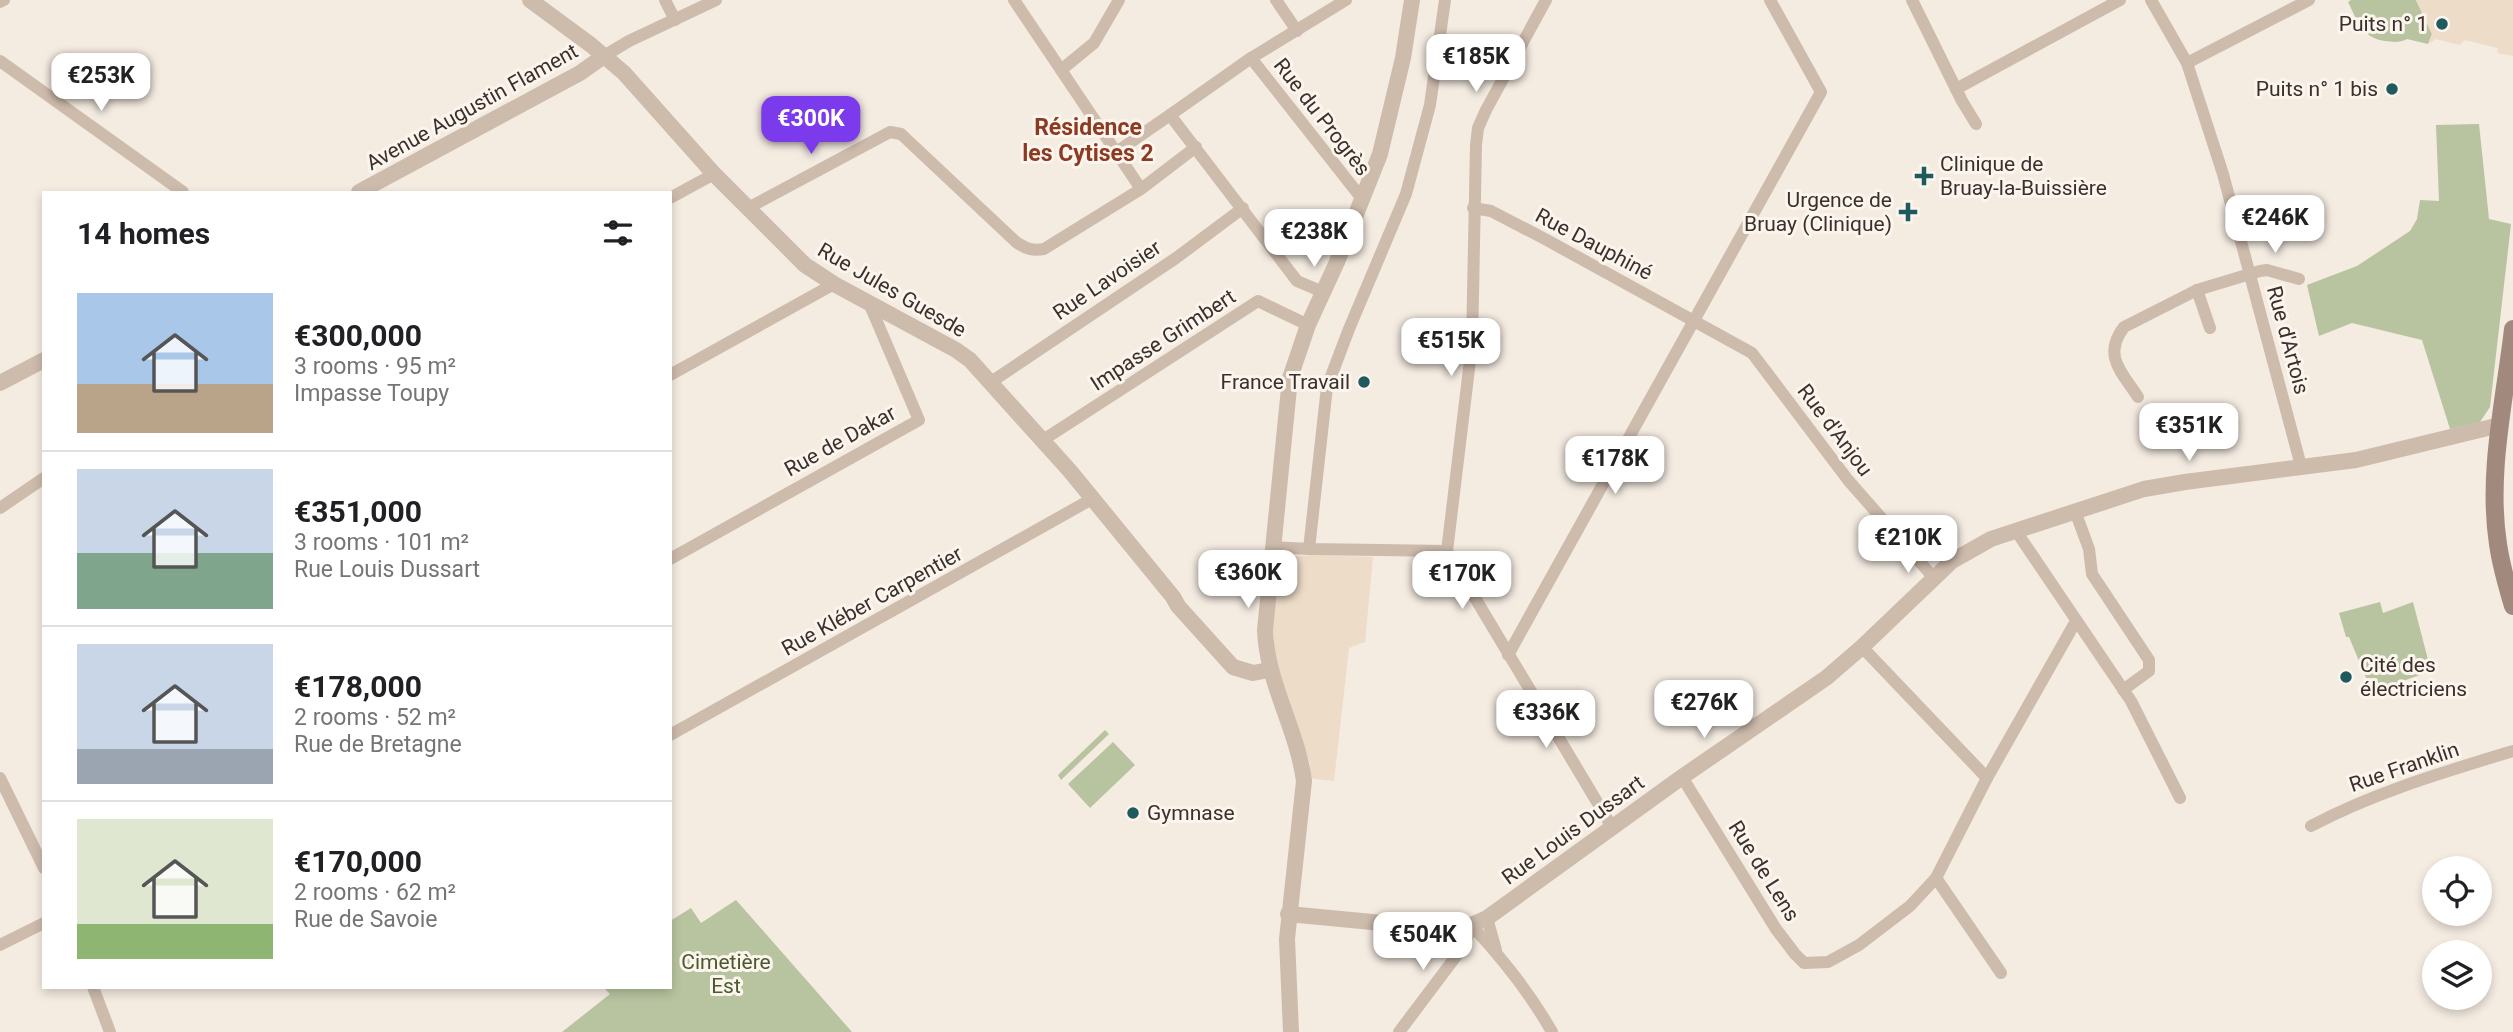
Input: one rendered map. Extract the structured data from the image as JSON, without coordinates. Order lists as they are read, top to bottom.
{
  "streets": {
    "street": [
      "Avenue Augustin Flament",
      "Rue du Progrès",
      "Rue Dauphiné",
      "Rue Lavoisier",
      "Rue Jules Guesde",
      "Impasse Grimbert",
      "Rue d'Artois",
      "Rue d'Anjou",
      "Rue de Dakar",
      "Rue Kléber Carpentier",
      "Rue Franklin",
      "Rue Louis Dussart",
      "Rue de Lens"
    ]
  },
  "crossings": [
    ["Avenue Augustin Flament", "Rue Jules Guesde"],
    ["Rue Dauphiné", "Rue d'Anjou"],
    ["Rue Lavoisier", "Rue Jules Guesde"],
    ["Rue Jules Guesde", "Impasse Grimbert"],
    ["Rue Jules Guesde", "Rue de Dakar"],
    ["Rue Jules Guesde", "Rue Kléber Carpentier"],
    ["Rue d'Artois", "Rue Louis Dussart"],
    ["Rue d'Anjou", "Rue Louis Dussart"],
    ["Rue Louis Dussart", "Rue de Lens"]
  ],
  "districts": ["Résidence les Cytises 2"],
  "parks": ["Cimetière Est"],
  "places": {
    "other": [
      "Puits n° 1",
      "Puits n° 1 bis",
      "France Travail",
      "Cité des électriciens",
      "Gymnase"
    ],
    "health": ["Clinique de Bruay-la-Buissière", "Urgence de Bruay (Clinique)"]
  },
  "page": {
    "price": [
      "€185K",
      "€253K",
      "€300K",
      "€246K",
      "€238K",
      "€515K",
      "€351K",
      "€178K",
      "€210K",
      "€360K",
      "€170K",
      "€276K",
      "€336K",
      "€504K"
    ],
    "heading": "14 homes",
    "list": [
      {
        "name": "€300,000",
        "note": "3 rooms · 95 m² · Impasse Toupy"
      },
      {
        "name": "€351,000",
        "note": "3 rooms · 101 m² · Rue Louis Dussart"
      },
      {
        "name": "€178,000",
        "note": "2 rooms · 52 m² · Rue de Bretagne"
      },
      {
        "name": "€170,000",
        "note": "2 rooms · 62 m² · Rue de Savoie"
      }
    ]
  }
}
